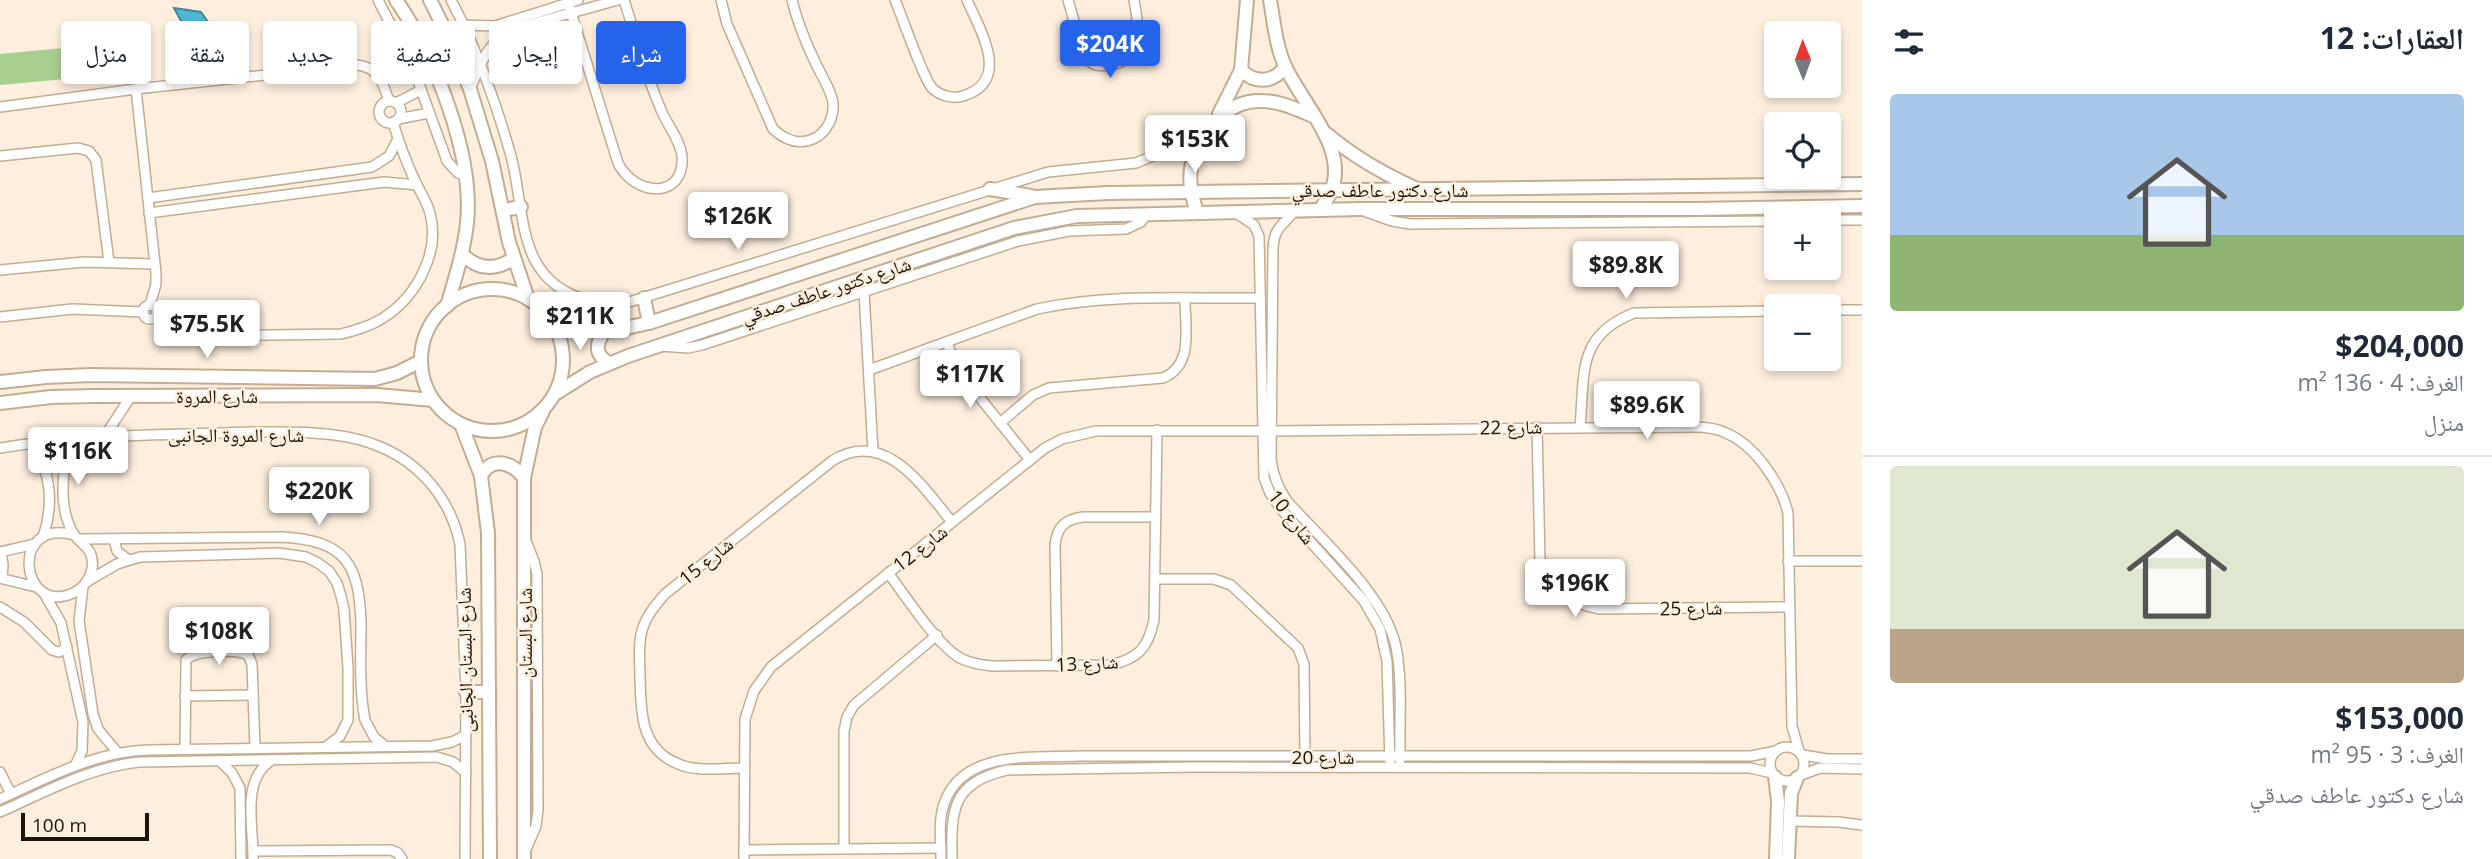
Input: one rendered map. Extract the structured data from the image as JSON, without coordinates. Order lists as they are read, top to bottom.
{
  "streets": {
    "street": [
      "شارع دكتور عاطف صدقي",
      "شارع المروة",
      "شارع 22",
      "شارع المروة الجانبى",
      "شارع 10",
      "شارع 12",
      "شارع 15",
      "شارع 25",
      "شارع البستان",
      "شارع البستان الجانبى",
      "شارع 13",
      "شارع 20"
    ]
  },
  "crossings": [
    ["شارع دكتور عاطف صدقي", "شارع المروة"],
    ["شارع دكتور عاطف صدقي", "شارع 10"],
    ["شارع دكتور عاطف صدقي", "شارع البستان"],
    ["شارع المروة", "شارع البستان"],
    ["شارع 22", "شارع 10"],
    ["شارع 22", "شارع 12"],
    ["شارع 22", "شارع 25"],
    ["شارع 22", "شارع 20"],
    ["شارع المروة الجانبى", "شارع البستان الجانبى"],
    ["شارع 10", "شارع 12"],
    ["شارع 10", "شارع 20"],
    ["شارع 12", "شارع 15"],
    ["شارع 12", "شارع 13"]
  ],
  "scale_bar": "100 m",
  "north": "top",
  "page": {
    "heading": "العقارات: 12",
    "price": [
      "$204K",
      "$153K",
      "$126K",
      "$89.8K",
      "$211K",
      "$75.5K",
      "$117K",
      "$89.6K",
      "$116K",
      "$220K",
      "$196K",
      "$108K"
    ],
    "map_buttons": ["+", "−"],
    "chip": [
      "شراء",
      "إيجار",
      "تصفية",
      "جديد",
      "شقة",
      "منزل"
    ],
    "list": [
      {
        "name": "$204,000",
        "note": "الغرف: 4 · 136 m² · منزل"
      },
      {
        "name": "$153,000",
        "note": "الغرف: 3 · 95 m² · شارع دكتور عاطف صدقي"
      }
    ],
    "scale": "100 m"
  }
}
